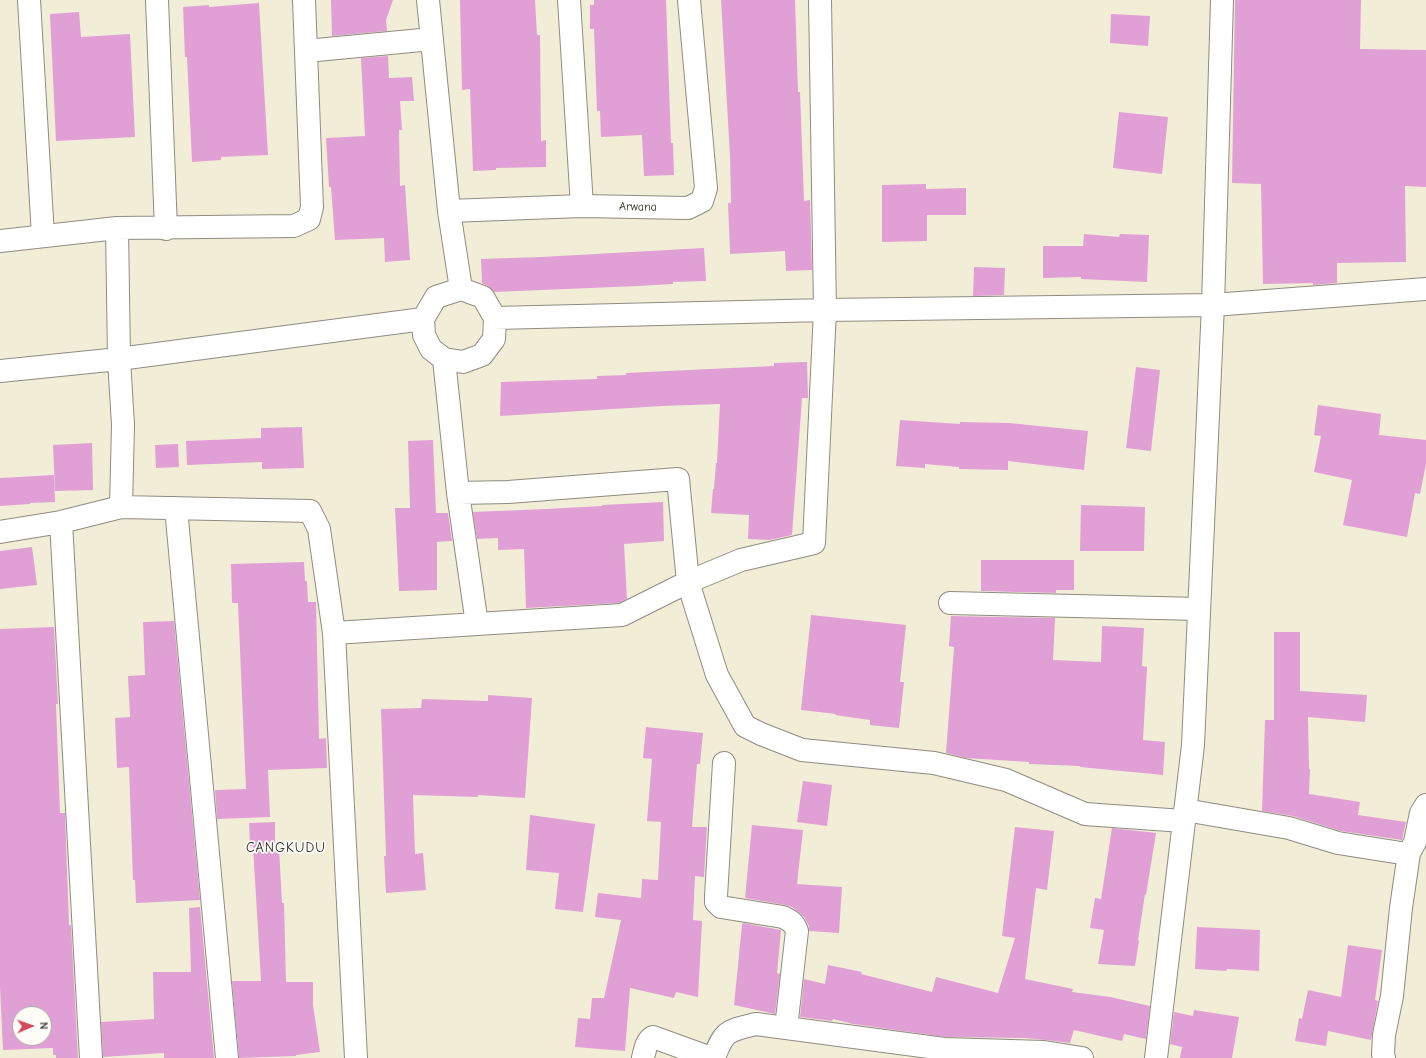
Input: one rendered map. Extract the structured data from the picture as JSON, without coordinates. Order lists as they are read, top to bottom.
{
  "streets": {
    "street": ["Arwana"]
  },
  "districts": ["CANGKUDU"],
  "north": "right"
}
